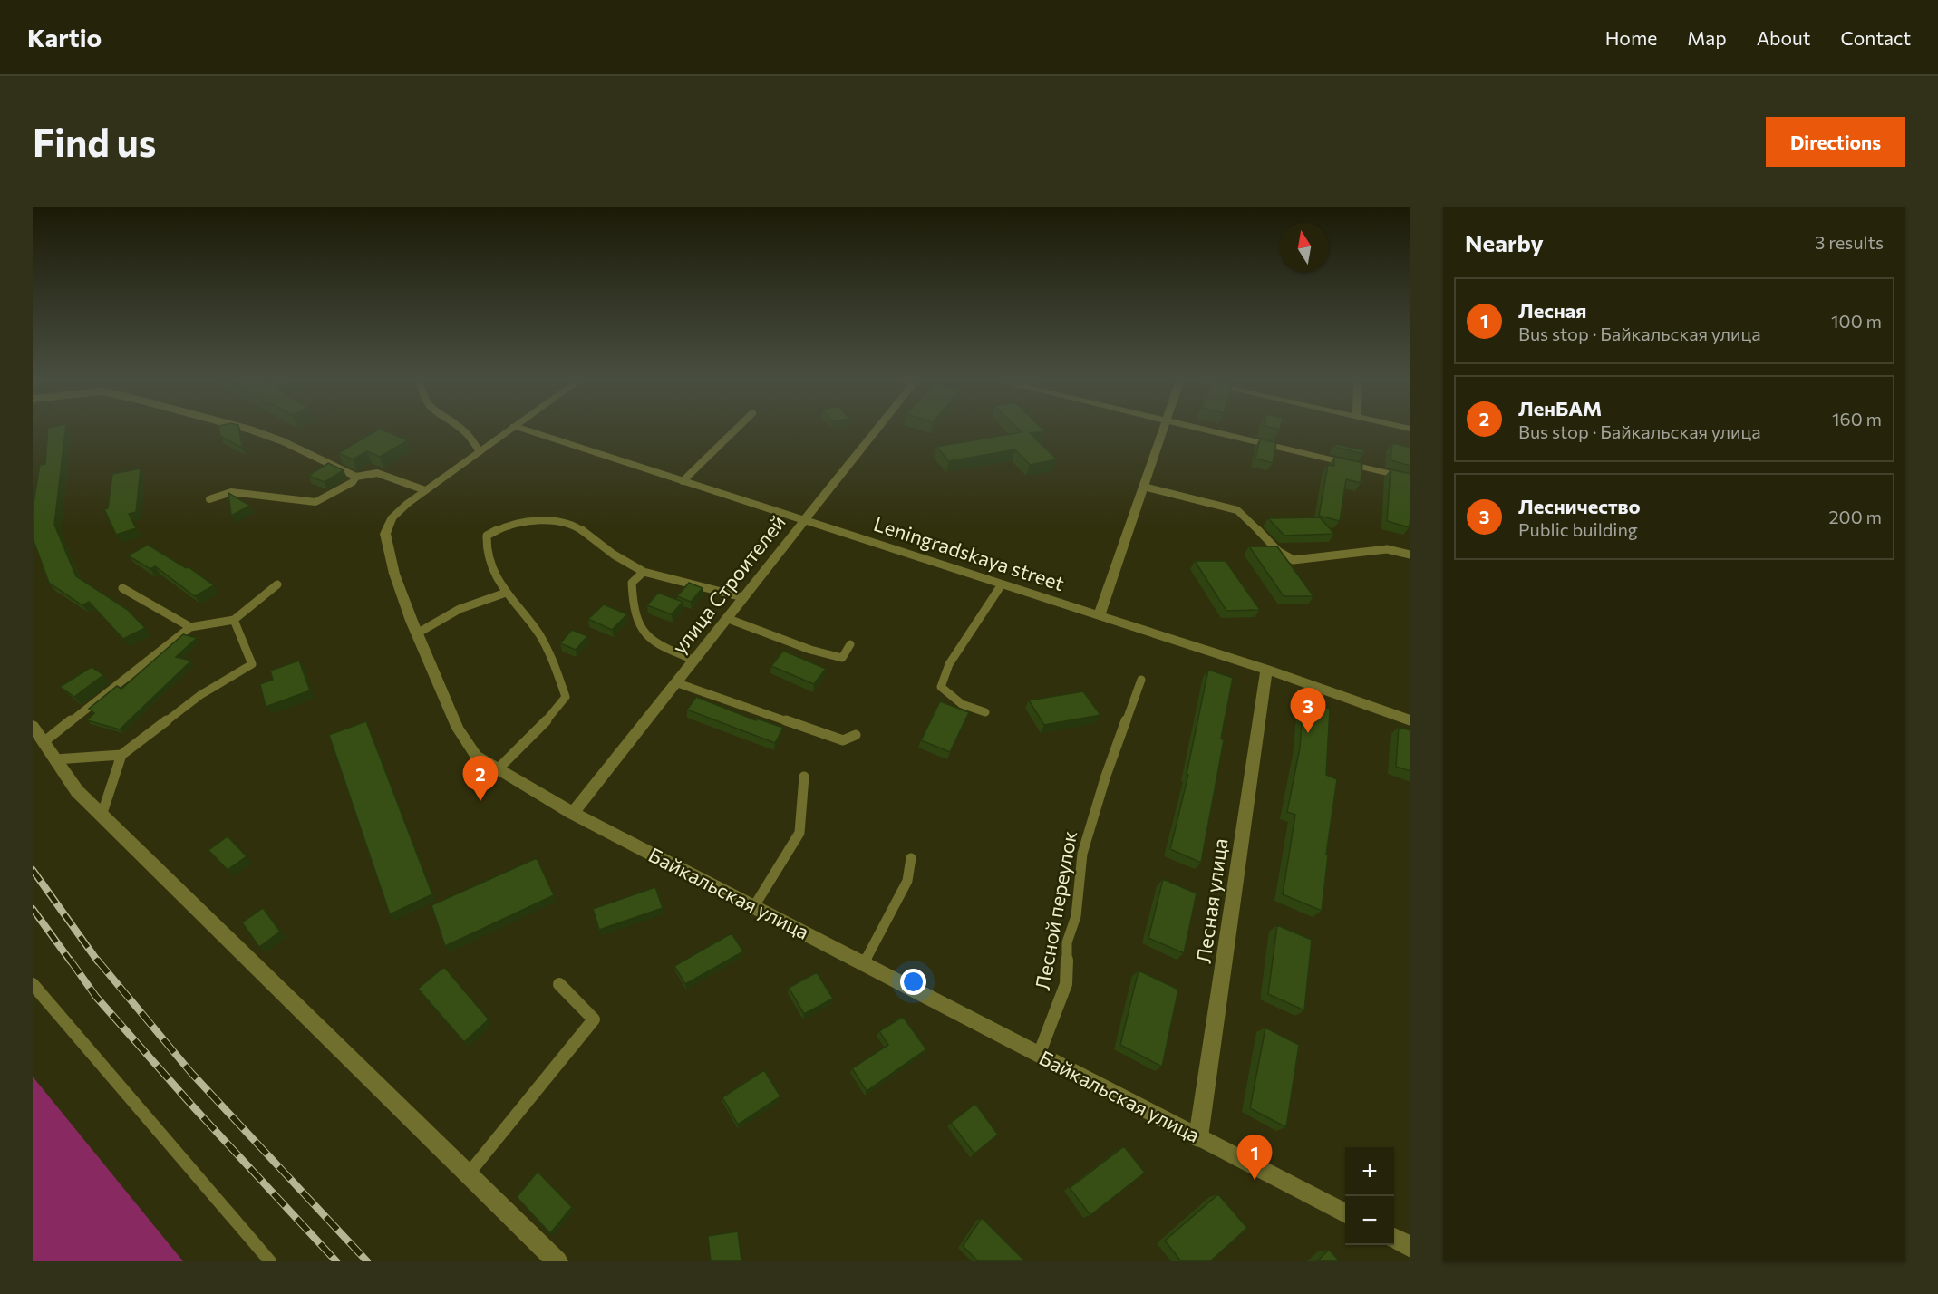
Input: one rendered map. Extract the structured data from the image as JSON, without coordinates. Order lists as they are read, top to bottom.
{
  "streets": {
    "street": [
      "Leningradskaya street",
      "улица Строителей",
      "Байкальская улица",
      "Лесная улица"
    ],
    "lane": ["Лесной переулок"]
  },
  "crossings": [
    ["Leningradskaya street", "улица Строителей"],
    ["Leningradskaya street", "Лесная улица"],
    ["улица Строителей", "Байкальская улица"],
    ["Байкальская улица", "Лесная улица"],
    ["Байкальская улица", "Лесной переулок"]
  ],
  "north": "top",
  "page": {
    "header": "Kartio",
    "nav": [
      "Home",
      "Map",
      "About",
      "Contact"
    ],
    "buttons": "Directions",
    "title": "Find us",
    "heading": ["Nearby", "3 results"],
    "list": [
      {
        "mark": "1",
        "name": "Лесная",
        "note": "Bus stop · Байкальская улица",
        "value": "100 m"
      },
      {
        "mark": "2",
        "name": "ЛенБАМ",
        "note": "Bus stop · Байкальская улица",
        "value": "160 m"
      },
      {
        "mark": "3",
        "name": "Лесничество",
        "note": "Public building",
        "value": "200 m"
      }
    ],
    "pins": ["3", "2", "1"],
    "map_buttons": ["+", "−"]
  }
}
